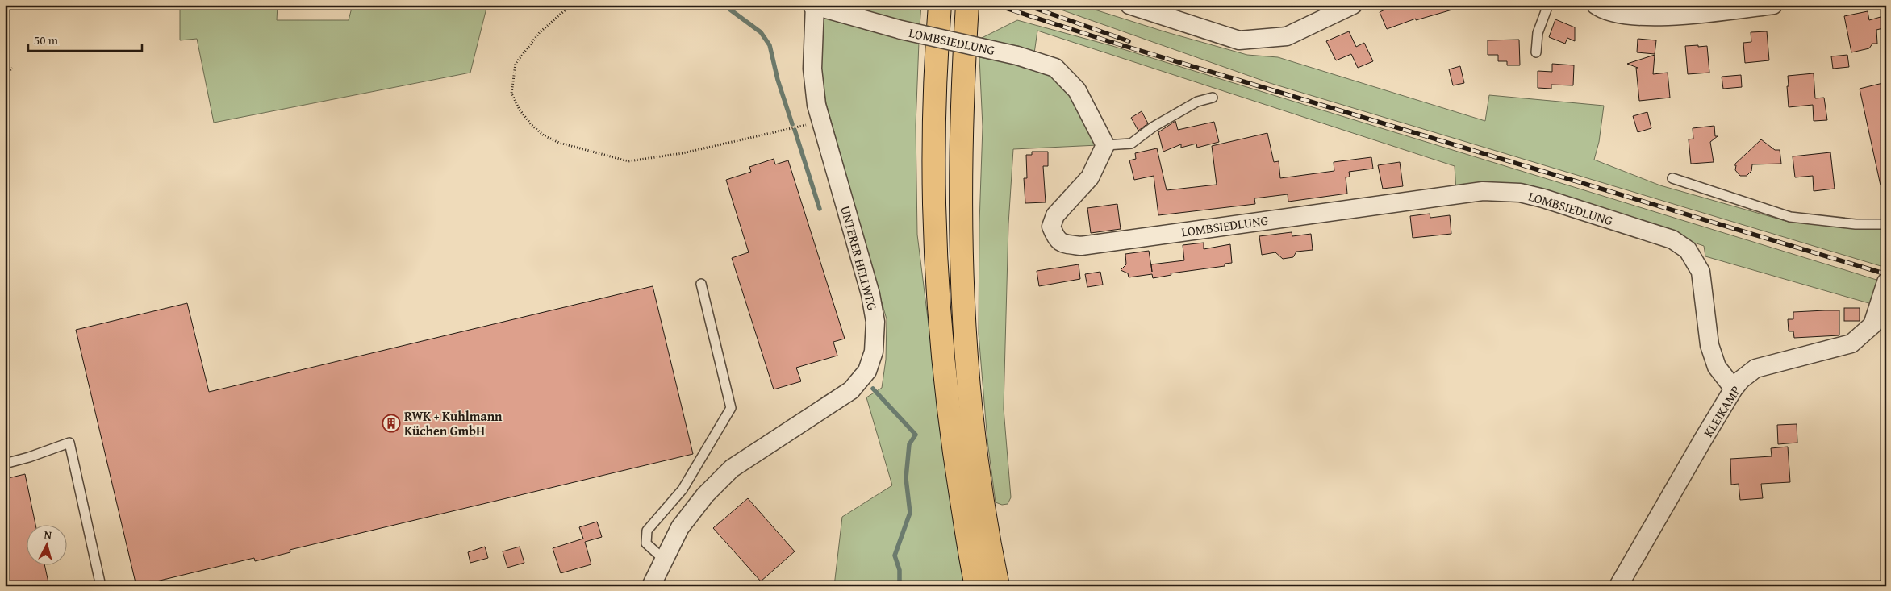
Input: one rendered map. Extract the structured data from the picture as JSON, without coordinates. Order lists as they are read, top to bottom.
{
  "streets": {
    "street": ["LOMBSIEDLUNG", "UNTERER HELLWEG", "KLEIKAMP"]
  },
  "crossings": [
    ["LOMBSIEDLUNG", "UNTERER HELLWEG"],
    ["LOMBSIEDLUNG", "KLEIKAMP"]
  ],
  "places": {
    "building": ["RWK + Kuhlmann Küchen GmbH"]
  },
  "scale_bar": "50 m",
  "north": "top"
}
